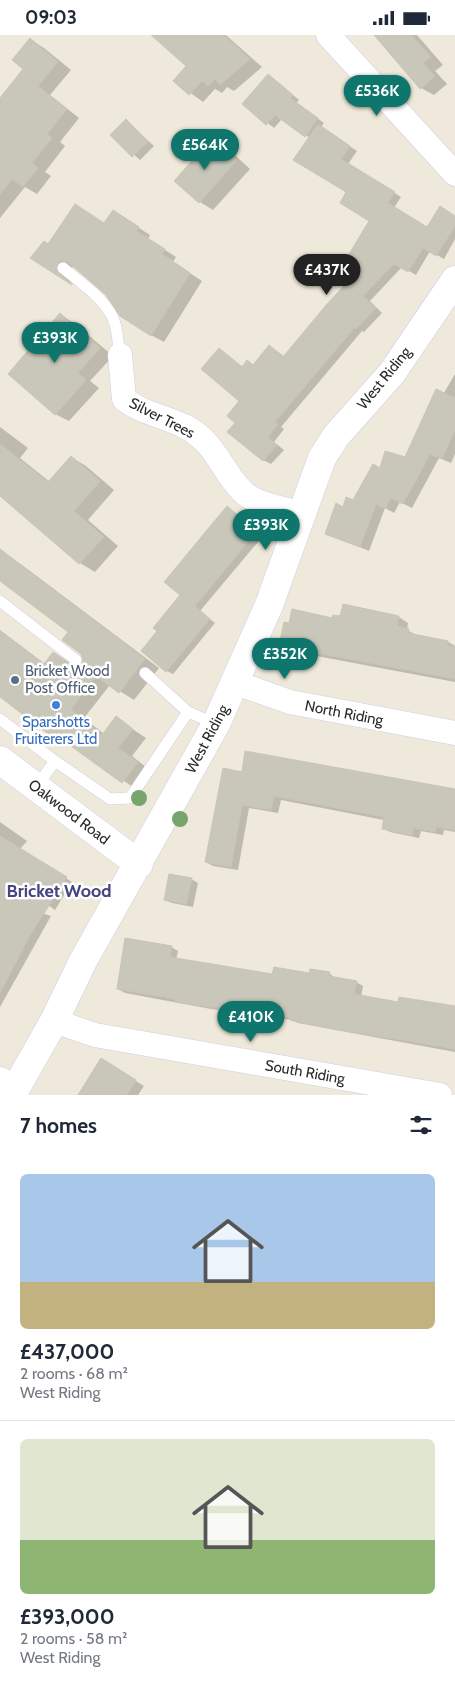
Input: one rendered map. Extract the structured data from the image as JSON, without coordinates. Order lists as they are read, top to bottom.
{
  "streets": {
    "street": [
      "West Riding",
      "Silver Trees",
      "North Riding",
      "Oakwood Road",
      "South Riding"
    ]
  },
  "crossings": [
    ["West Riding", "Silver Trees"],
    ["West Riding", "North Riding"],
    ["West Riding", "Oakwood Road"],
    ["West Riding", "South Riding"]
  ],
  "districts": ["Bricket Wood"],
  "places": ["Bricket Wood Post Office", "Sparshotts Fruiterers Ltd"],
  "page": {
    "status": "09:03",
    "price": [
      "£536K",
      "£564K",
      "£437K",
      "£393K",
      "£393K",
      "£352K",
      "£410K"
    ],
    "heading": "7 homes",
    "list": [
      {
        "name": "£437,000",
        "note": "2 rooms · 68 m² · West Riding"
      },
      {
        "name": "£393,000",
        "note": "2 rooms · 58 m² · West Riding"
      }
    ]
  }
}
